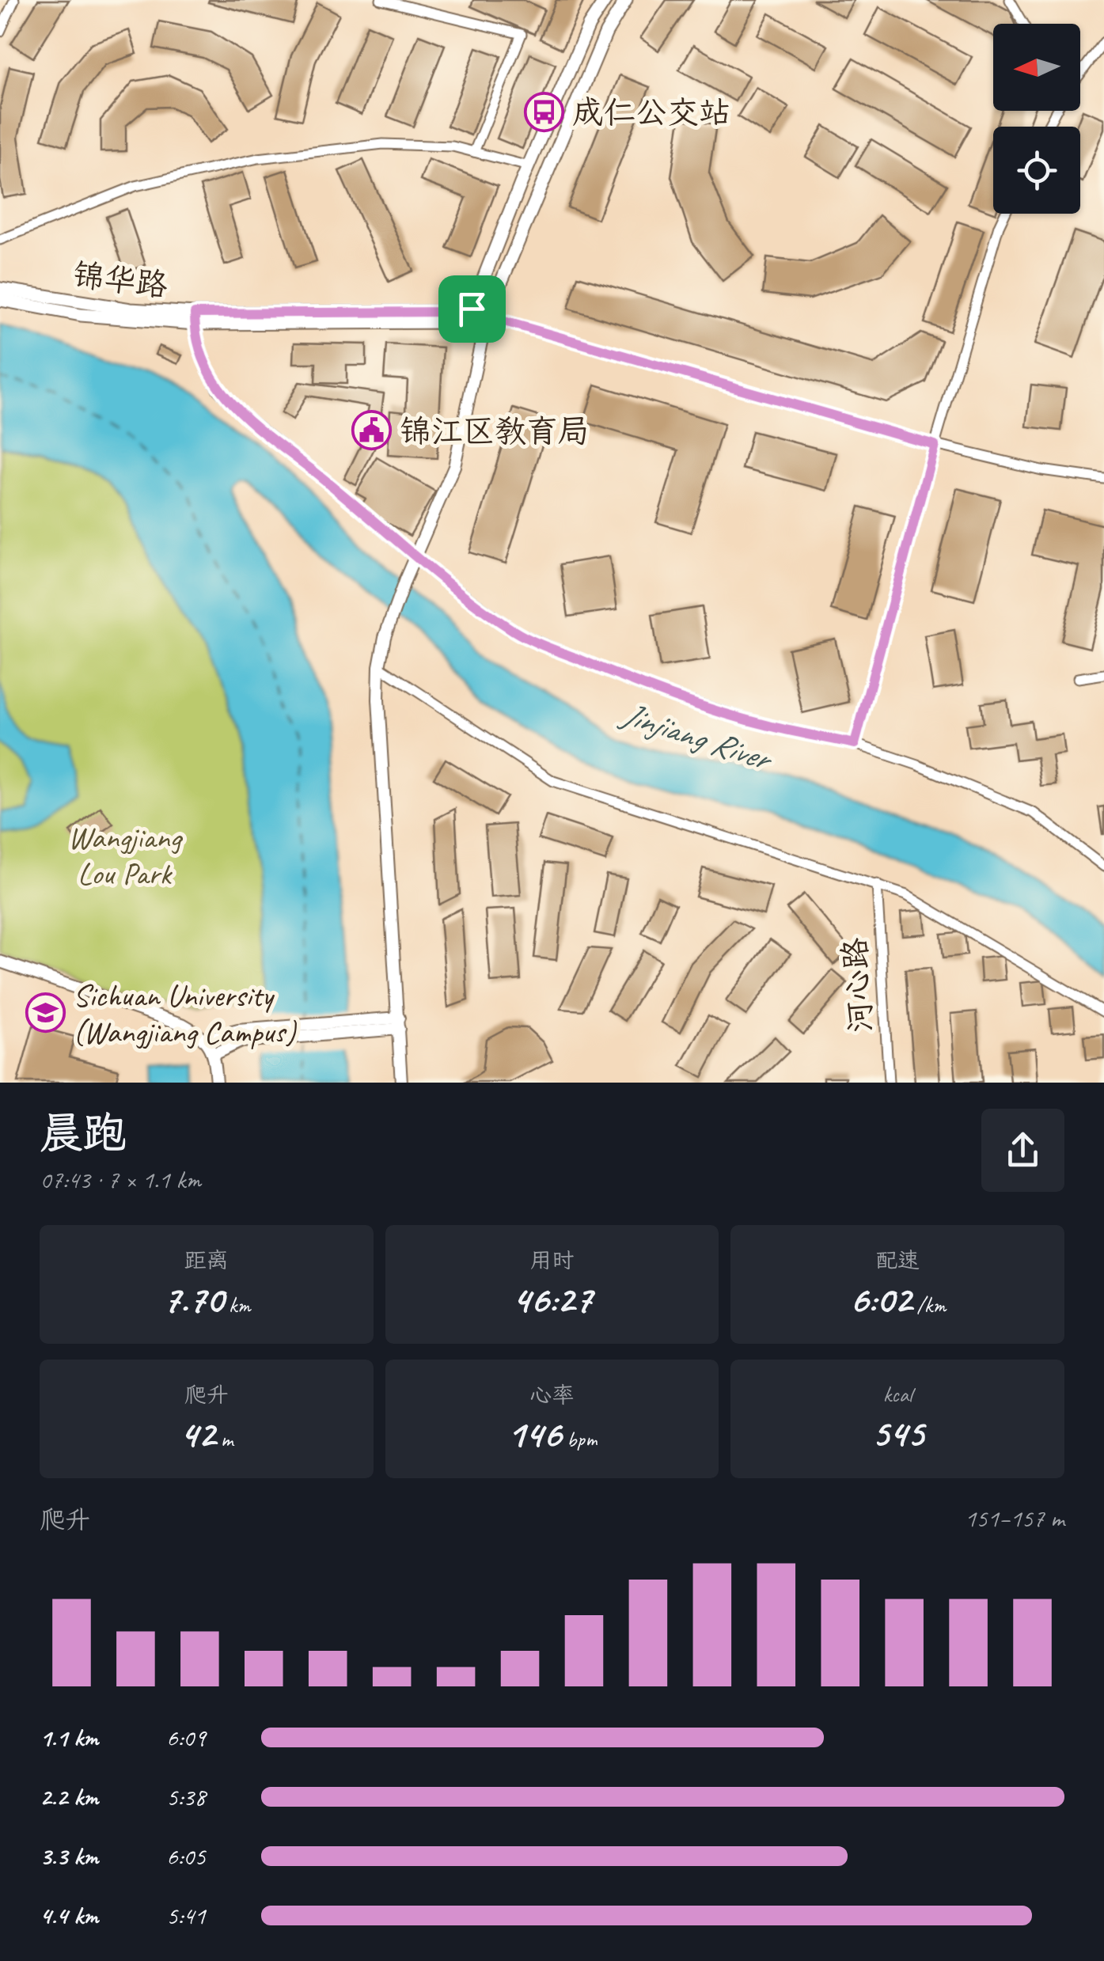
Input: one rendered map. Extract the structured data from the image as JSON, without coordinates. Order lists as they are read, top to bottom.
{
  "streets": {
    "main road": ["锦华路"],
    "street": ["河心路"]
  },
  "water": ["Jinjiang River"],
  "parks": ["Wangjiang Lou Park"],
  "places": {
    "bus stop": ["成仁公交站"],
    "public building": ["锦江区教育局"],
    "school or university": ["Sichuan University (Wangjiang Campus)"]
  },
  "north": "left",
  "page": {
    "heading": ["晨跑", "07:43 · 7 × 1.1 km"],
    "stats": [
      ["距离", "7.70 km"],
      ["用时", "46:27"],
      ["配速", "6:02 /km"],
      ["爬升", "42 m"],
      ["心率", "146 bpm"],
      ["kcal", "545"]
    ],
    "chart": ["爬升", "151–157 m"],
    "list": [
      {
        "name": "1.1 km",
        "note": "6:09"
      },
      {
        "name": "2.2 km",
        "note": "5:38"
      },
      {
        "name": "3.3 km",
        "note": "6:05"
      },
      {
        "name": "4.4 km",
        "note": "5:41"
      }
    ]
  }
}
